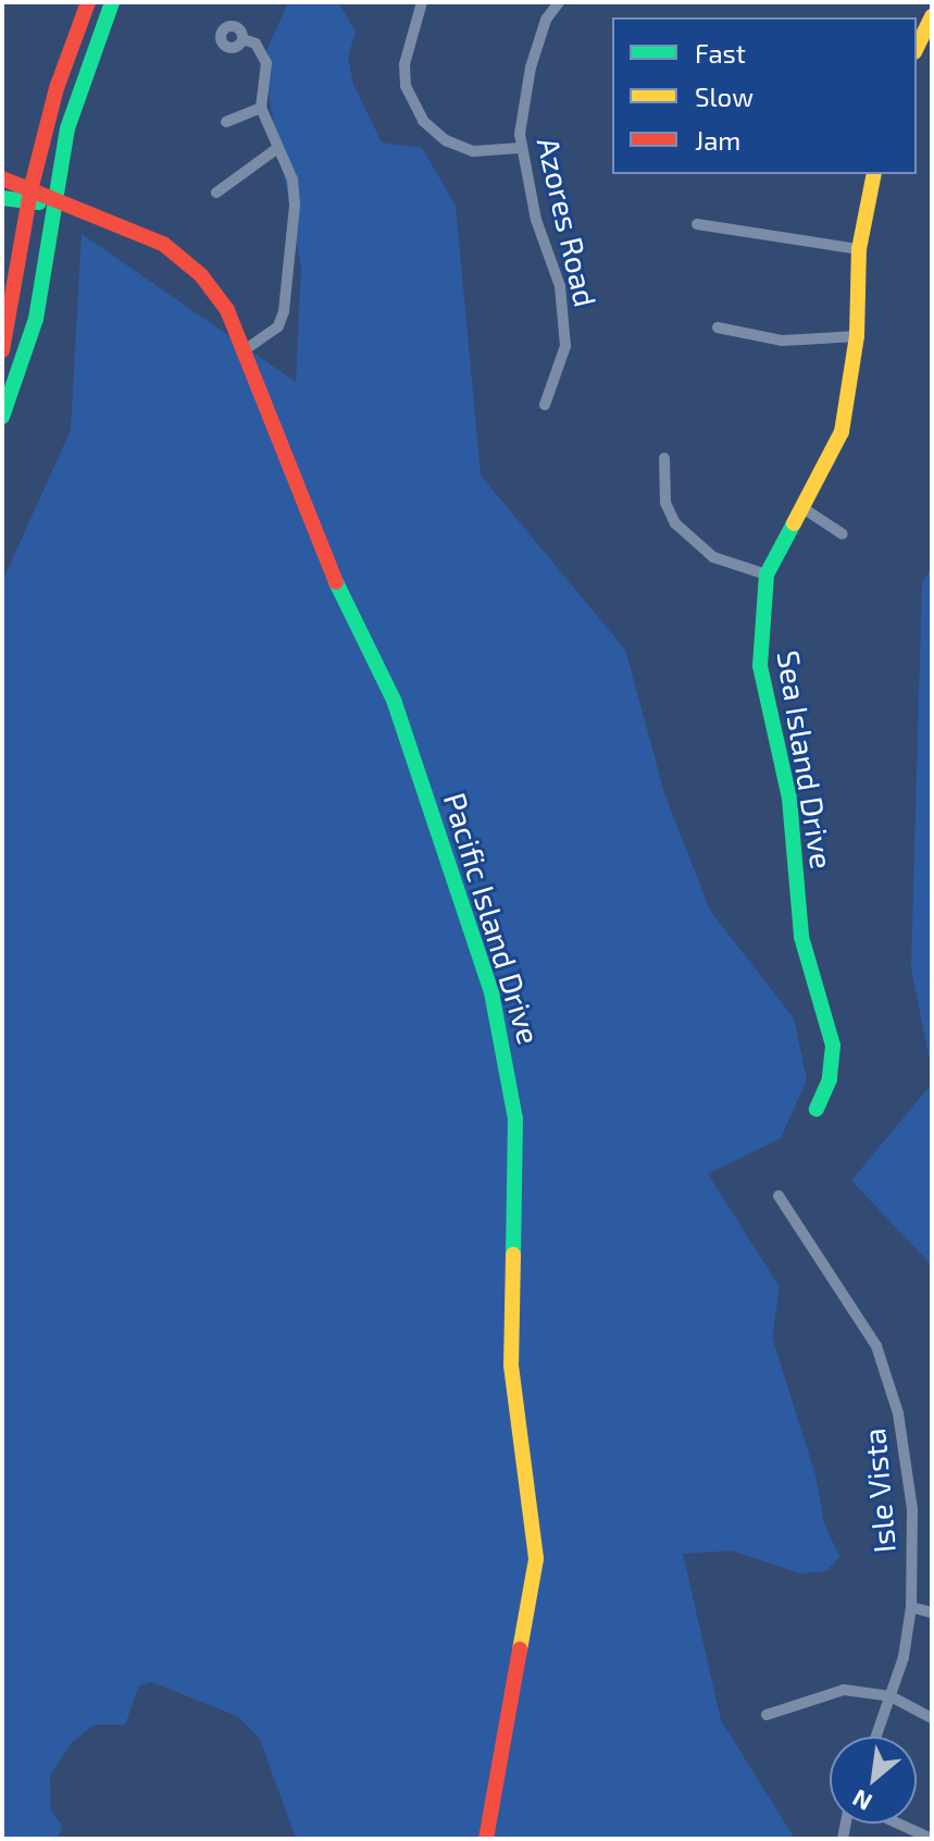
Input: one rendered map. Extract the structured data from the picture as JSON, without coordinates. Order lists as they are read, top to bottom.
{
  "streets": {
    "main road": ["Sea Island Drive", "Pacific Island Drive"],
    "street": ["Azores Road", "Isle Vista"]
  },
  "legend": ["Fast", "Slow", "Jam"],
  "north": "bottom left"
}
